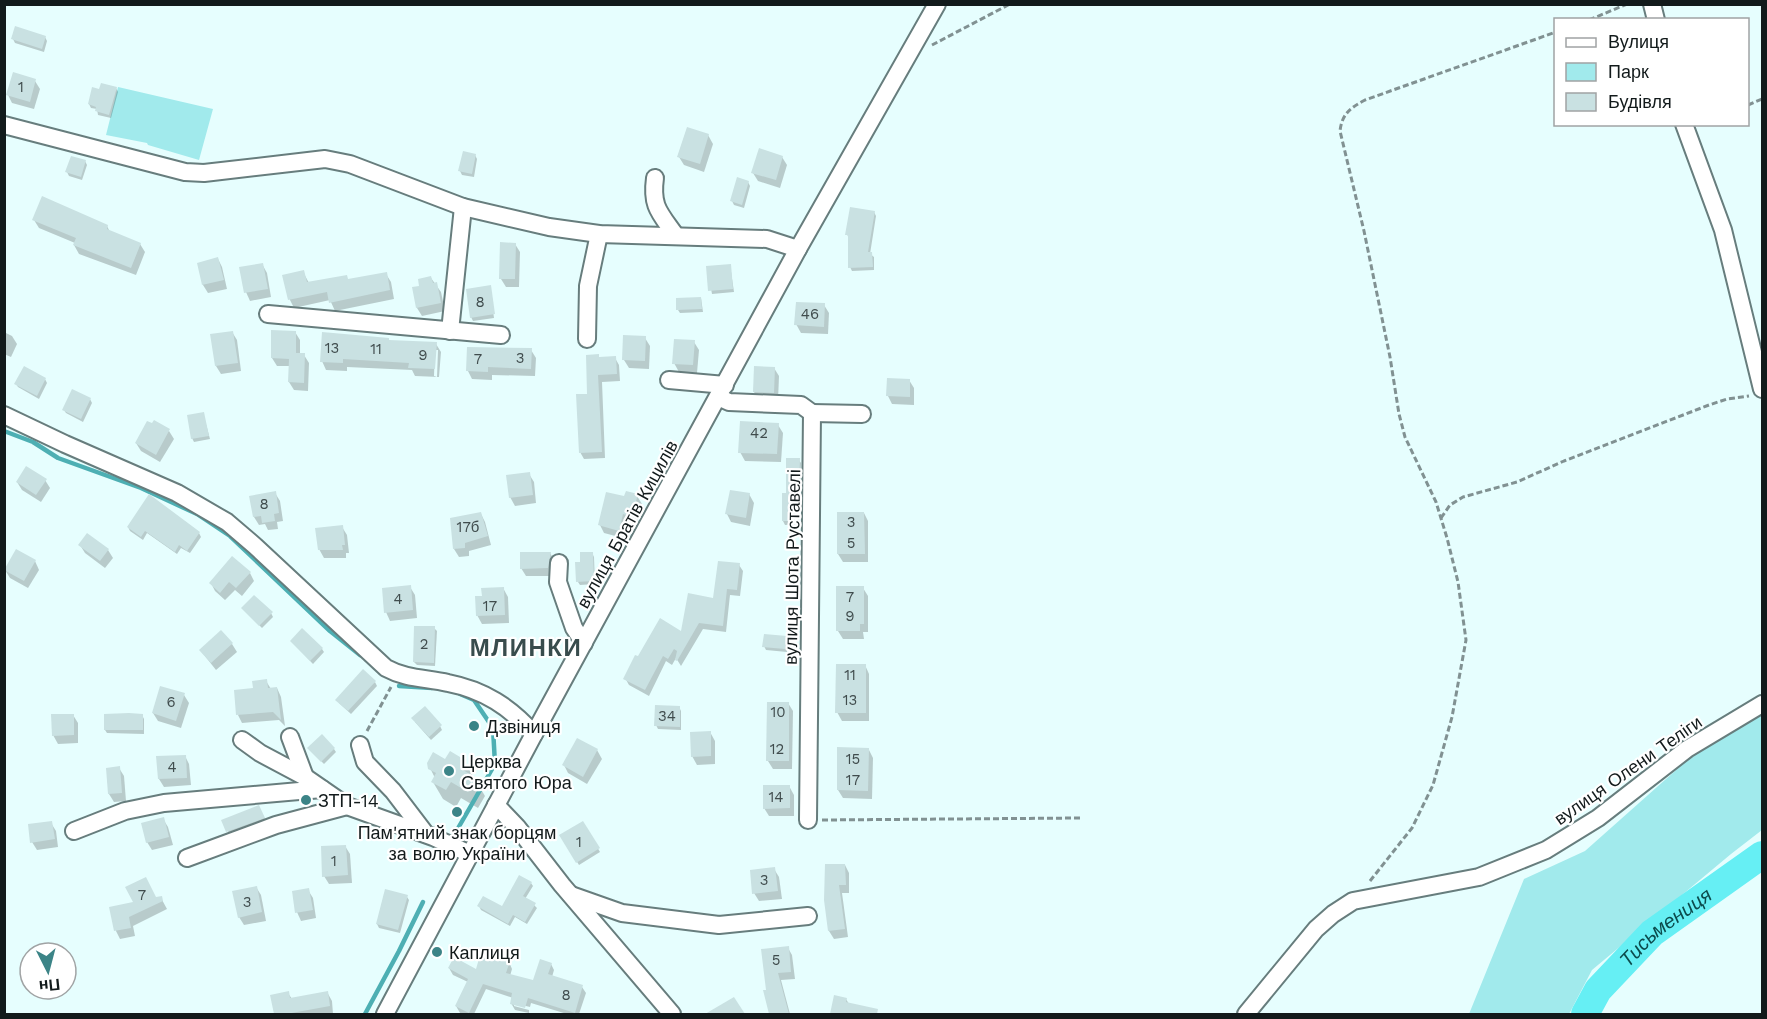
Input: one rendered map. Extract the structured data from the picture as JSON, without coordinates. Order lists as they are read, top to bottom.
{
  "streets": {
    "street": ["вулиця Братів Кицилів", "вулиця Шота Руставелі", "вулиця Олени Теліги"]
  },
  "districts": ["МЛИНКИ"],
  "water": ["Тисьмениця"],
  "places": [
    "Дзвіниця",
    "Церква Святого Юра",
    "ЗТП-14",
    "Пам'ятний знак борцям за волю України",
    "Каплиця"
  ],
  "house_numbers": [
    "1",
    "8",
    "46",
    "13",
    "11",
    "9",
    "3",
    "7",
    "42",
    "8",
    "3",
    "17б",
    "5",
    "7",
    "4",
    "17",
    "9",
    "2",
    "11",
    "13",
    "6",
    "10",
    "34",
    "12",
    "15",
    "4",
    "17",
    "14",
    "1",
    "1",
    "3",
    "7",
    "3",
    "5",
    "8"
  ],
  "legend": ["Вулиця", "Парк", "Будівля"],
  "north": "bottom"
}
